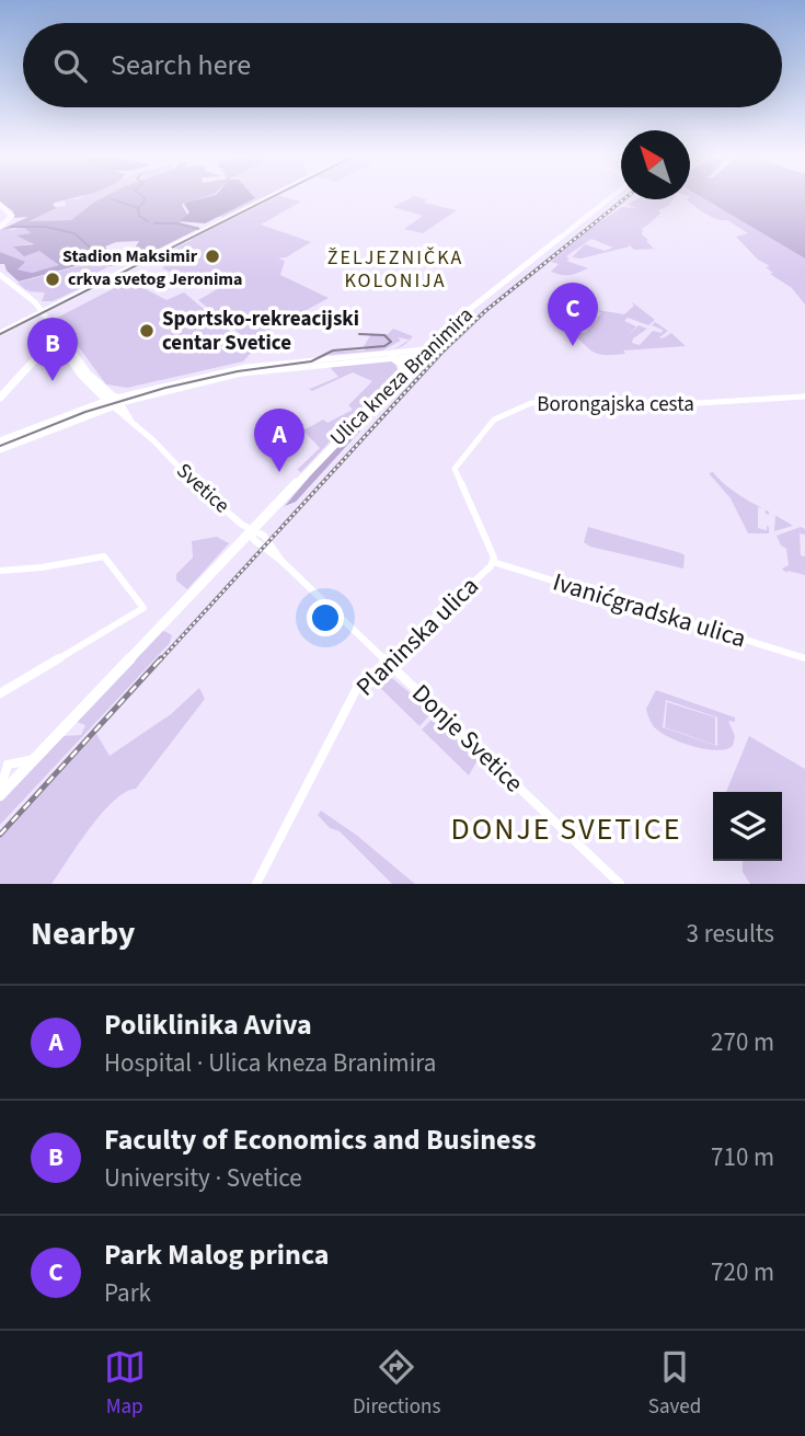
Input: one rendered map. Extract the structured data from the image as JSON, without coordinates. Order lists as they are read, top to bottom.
{
  "streets": {
    "main road": ["Ulica kneza Branimira", "Svetice"],
    "street": [
      "Borongajska cesta",
      "Ivanićgradska ulica",
      "Planinska ulica",
      "Donje Svetice"
    ]
  },
  "crossings": [
    ["Ulica kneza Branimira", "Svetice"],
    ["Ulica kneza Branimira", "Donje Svetice"],
    ["Borongajska cesta", "Planinska ulica"],
    ["Svetice", "Donje Svetice"],
    ["Ivanićgradska ulica", "Planinska ulica"],
    ["Planinska ulica", "Donje Svetice"]
  ],
  "districts": ["ŽELJEZNIČKA KOLONIJA", "DONJE SVETICE"],
  "places": ["Stadion Maksimir", "crkva svetog Jeronima", "Sportsko-rekreacijski centar Svetice"],
  "north": "top left",
  "page": {
    "search": "Search here",
    "pins": ["C", "B", "A"],
    "heading": ["Nearby", "3 results"],
    "list": [
      {
        "mark": "A",
        "name": "Poliklinika Aviva",
        "note": "Hospital · Ulica kneza Branimira",
        "value": "270 m"
      },
      {
        "mark": "B",
        "name": "Faculty of Economics and Business",
        "note": "University · Svetice",
        "value": "710 m"
      },
      {
        "mark": "C",
        "name": "Park Malog princa",
        "note": "Park",
        "value": "720 m"
      }
    ],
    "nav": ["Map", "Directions", "Saved"]
  }
}
